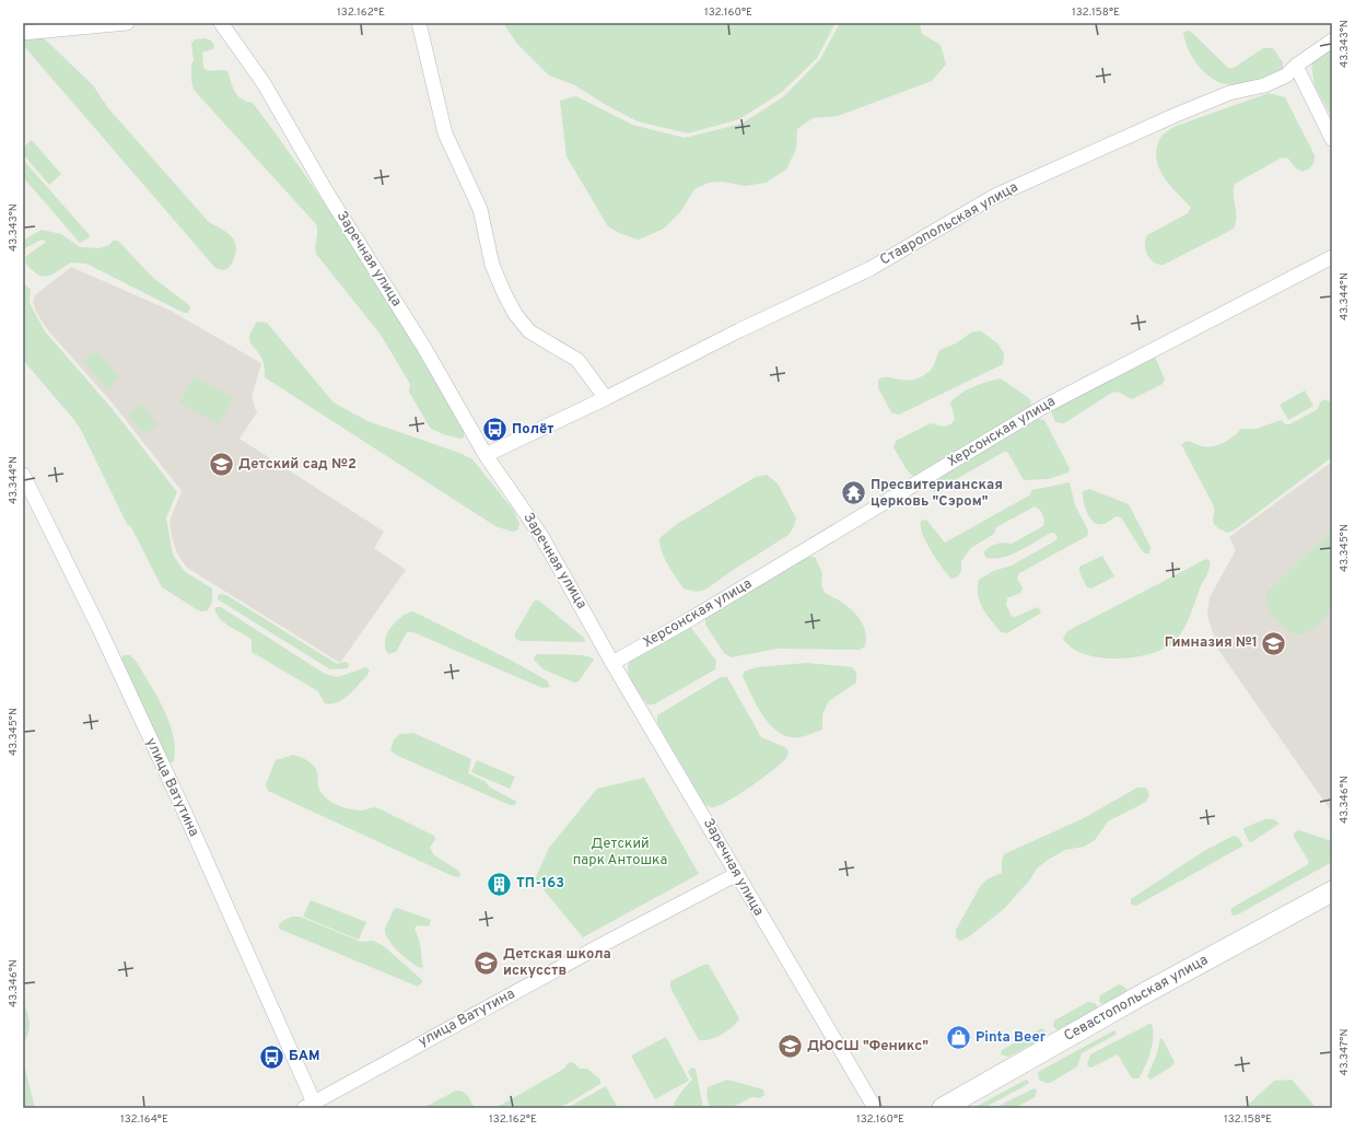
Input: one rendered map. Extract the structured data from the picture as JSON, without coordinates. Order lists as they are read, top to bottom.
{
  "streets": {
    "main road": ["Севастопольская улица"],
    "street": [
      "Ставропольская улица",
      "Заречная улица",
      "Херсонская улица",
      "улица Ватутина"
    ]
  },
  "crossings": [
    ["Ставропольская улица", "Заречная улица"],
    ["Заречная улица", "Херсонская улица"],
    ["Заречная улица", "улица Ватутина"]
  ],
  "parks": ["Детский парк Антошка"],
  "places": {
    "bus stop": ["Полёт", "БАМ"],
    "school or university": [
      "Детский сад №2",
      "Гимназия №1",
      "Детская школа искусств",
      "ДЮСШ \"Феникс\""
    ],
    "temple": ["Пресвитерианская церковь \"Сэром\""],
    "building": ["ТП-163"],
    "shop": ["Pinta Beer"]
  },
  "coordinates": [
    "132.162°E",
    "132.160°E",
    "132.158°E",
    "43.343°N",
    "43.344°N",
    "43.345°N",
    "43.346°N",
    "43.347°N",
    "132.164°E"
  ]
}
